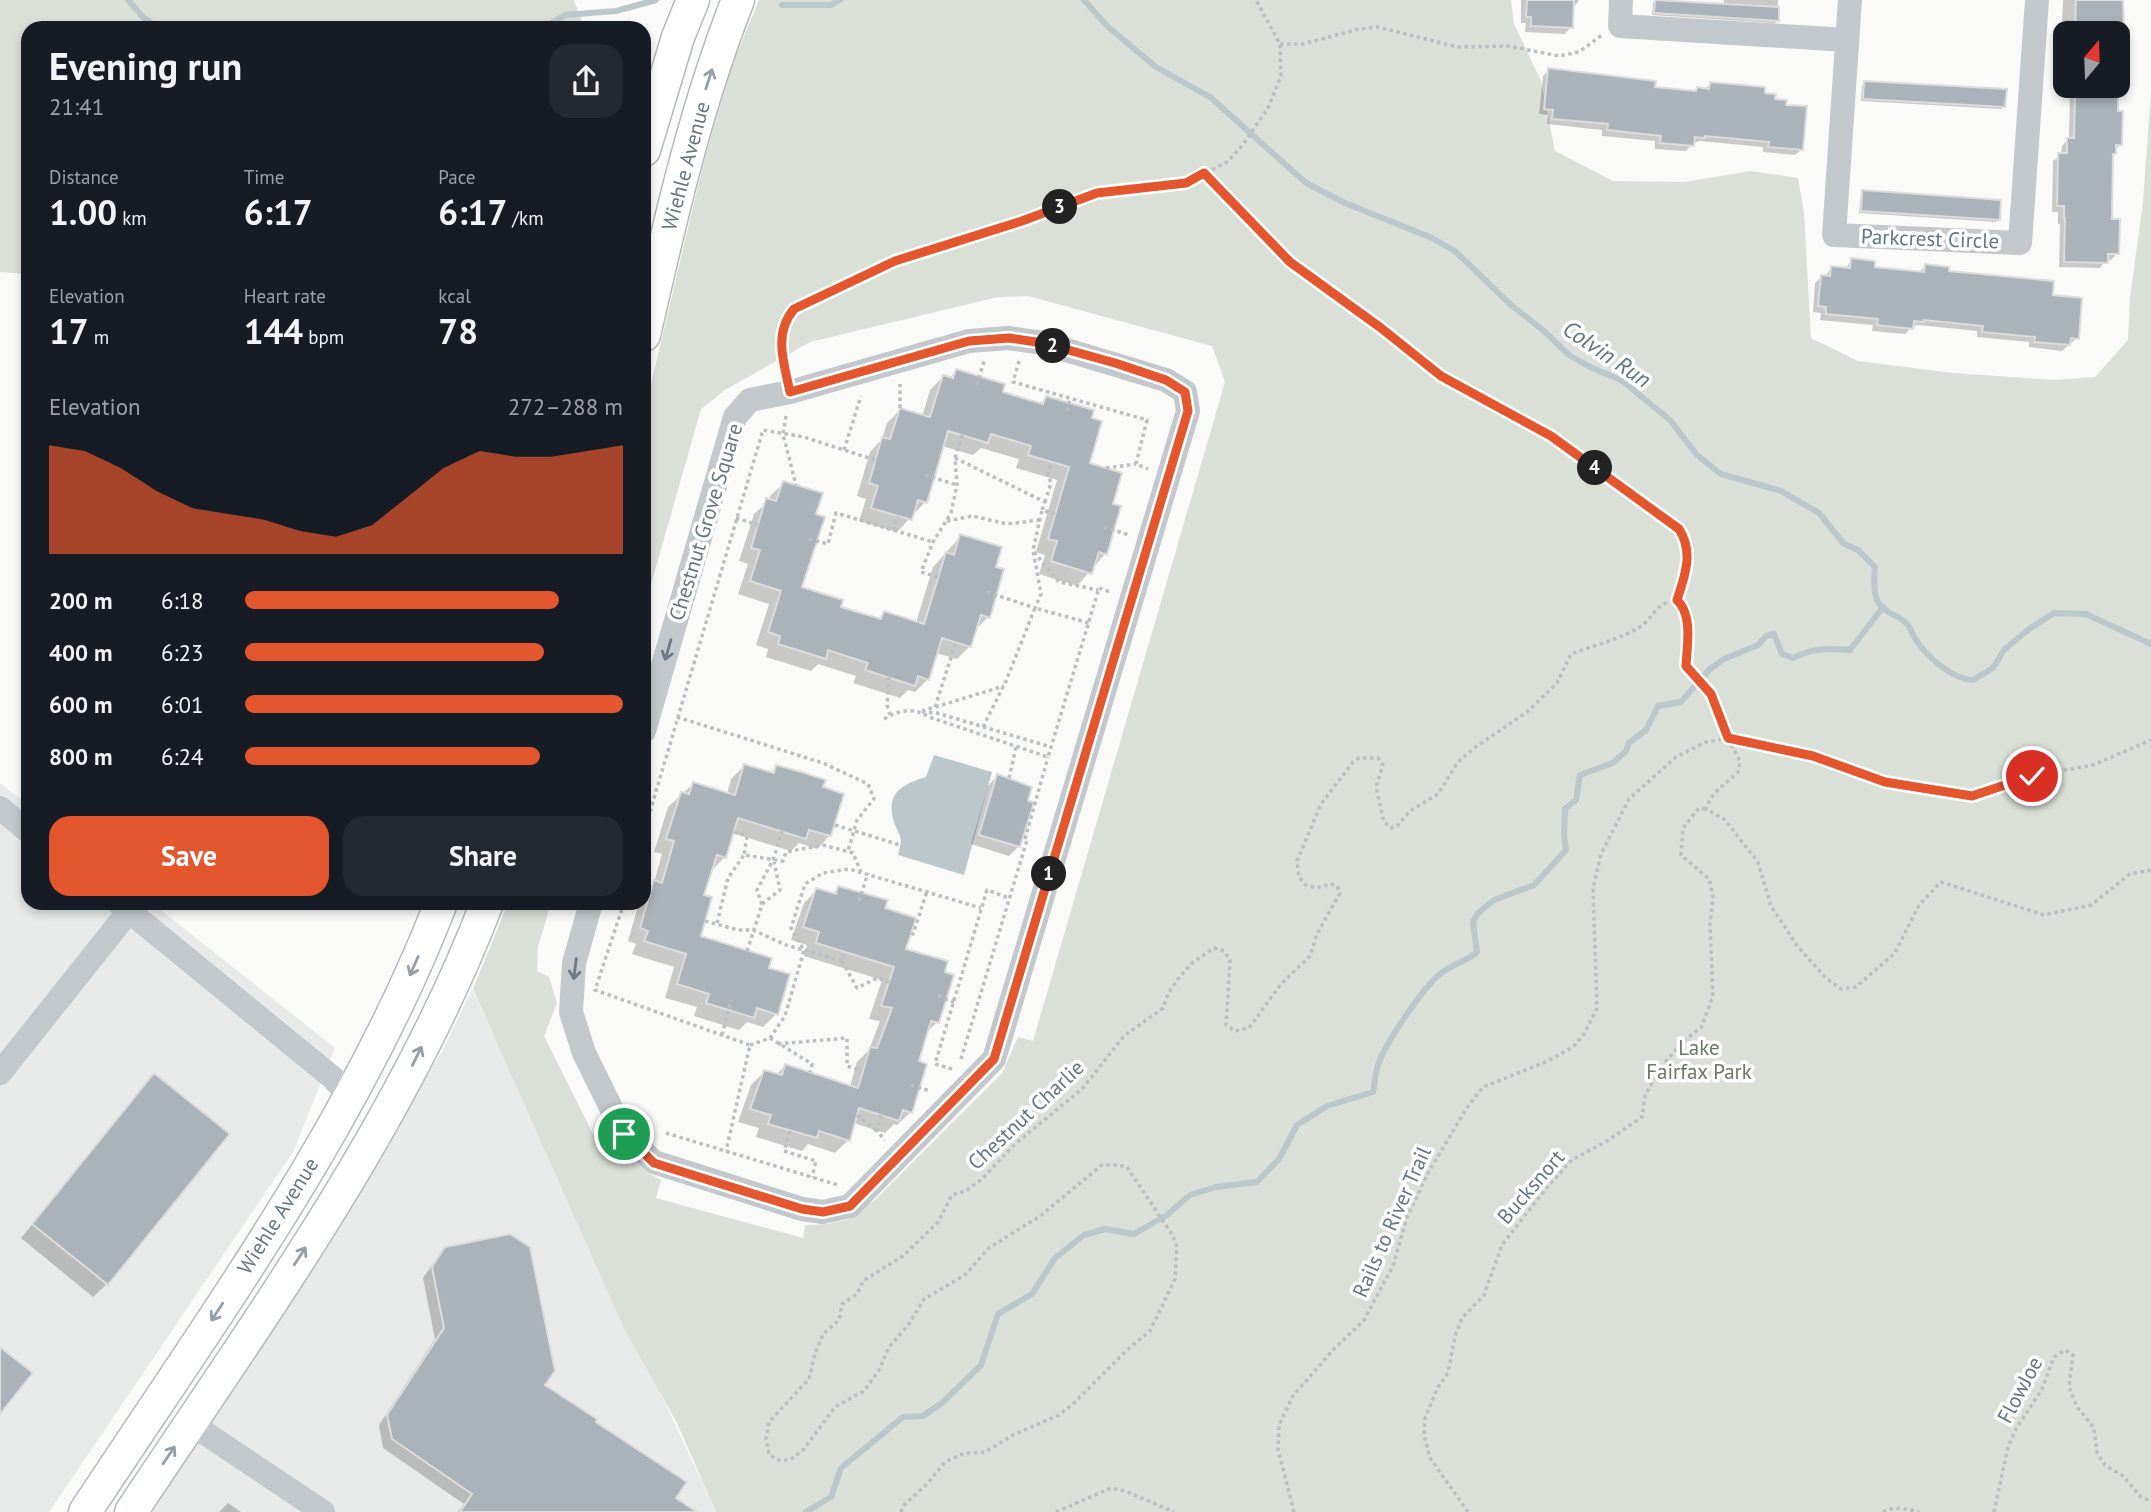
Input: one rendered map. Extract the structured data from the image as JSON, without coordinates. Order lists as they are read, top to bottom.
{
  "streets": {
    "main road": ["Wiehle Avenue"],
    "street": ["Parkcrest Circle", "Chestnut Grove Square"],
    "path": [
      "Chestnut Charlie",
      "Bucksnort",
      "Rails to River Trail",
      "FlowJoe"
    ]
  },
  "water": ["Colvin Run"],
  "parks": ["Lake Fairfax Park"],
  "north": "top",
  "page": {
    "heading": ["Evening run", "21:41"],
    "stats": [
      ["Distance", "1.00 km"],
      ["Time", "6:17"],
      ["Pace", "6:17 /km"],
      ["Elevation", "17 m"],
      ["Heart rate", "144 bpm"],
      ["kcal", "78"]
    ],
    "pins": [
      "3",
      "2",
      "4",
      "1"
    ],
    "chart": ["Elevation", "272–288 m"],
    "list": [
      {
        "name": "200 m",
        "note": "6:18"
      },
      {
        "name": "400 m",
        "note": "6:23"
      },
      {
        "name": "600 m",
        "note": "6:01"
      },
      {
        "name": "800 m",
        "note": "6:24"
      }
    ],
    "buttons": ["Save", "Share"]
  }
}
